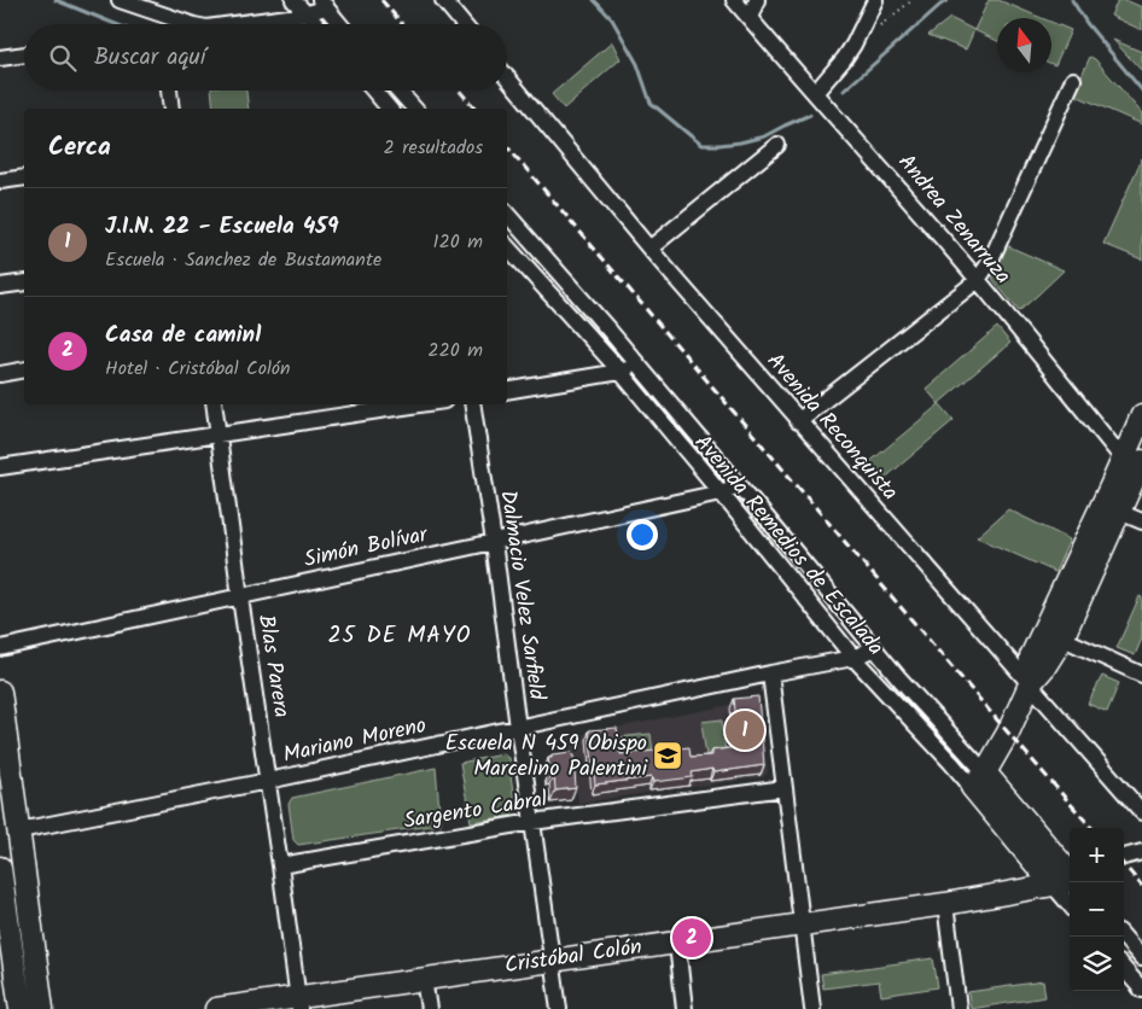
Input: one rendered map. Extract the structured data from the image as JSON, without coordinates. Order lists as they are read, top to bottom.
{
  "streets": {
    "street": [
      "Andrea Zenarruza",
      "Avenida Reconquista",
      "Avenida Remedios de Escalada",
      "Simón Bolívar",
      "Dalmacio Velez Sarfield",
      "Blas Parera",
      "Mariano Moreno",
      "Sargento Cabral",
      "Cristóbal Colón"
    ]
  },
  "crossings": [
    ["Avenida Remedios de Escalada", "Simón Bolívar"],
    ["Avenida Remedios de Escalada", "Mariano Moreno"],
    ["Avenida Remedios de Escalada", "Cristóbal Colón"],
    ["Simón Bolívar", "Dalmacio Velez Sarfield"],
    ["Simón Bolívar", "Blas Parera"],
    ["Dalmacio Velez Sarfield", "Mariano Moreno"],
    ["Dalmacio Velez Sarfield", "Sargento Cabral"],
    ["Dalmacio Velez Sarfield", "Cristóbal Colón"],
    ["Blas Parera", "Mariano Moreno"],
    ["Blas Parera", "Sargento Cabral"],
    ["Blas Parera", "Cristóbal Colón"]
  ],
  "districts": ["25 DE MAYO"],
  "places": {
    "school or university": ["Escuela N 459 Obispo Marcelino Palentini"]
  },
  "north": "top",
  "page": {
    "search": "Buscar aquí",
    "heading": ["Cerca", "2 resultados"],
    "list": [
      {
        "mark": "1",
        "name": "J.I.N. 22 - Escuela 459",
        "note": "Escuela · Sanchez de Bustamante",
        "value": "120 m"
      },
      {
        "mark": "2",
        "name": "Casa de caminl",
        "note": "Hotel · Cristóbal Colón",
        "value": "220 m"
      }
    ],
    "pins": ["1", "2"],
    "map_buttons": ["+", "−"]
  }
}
